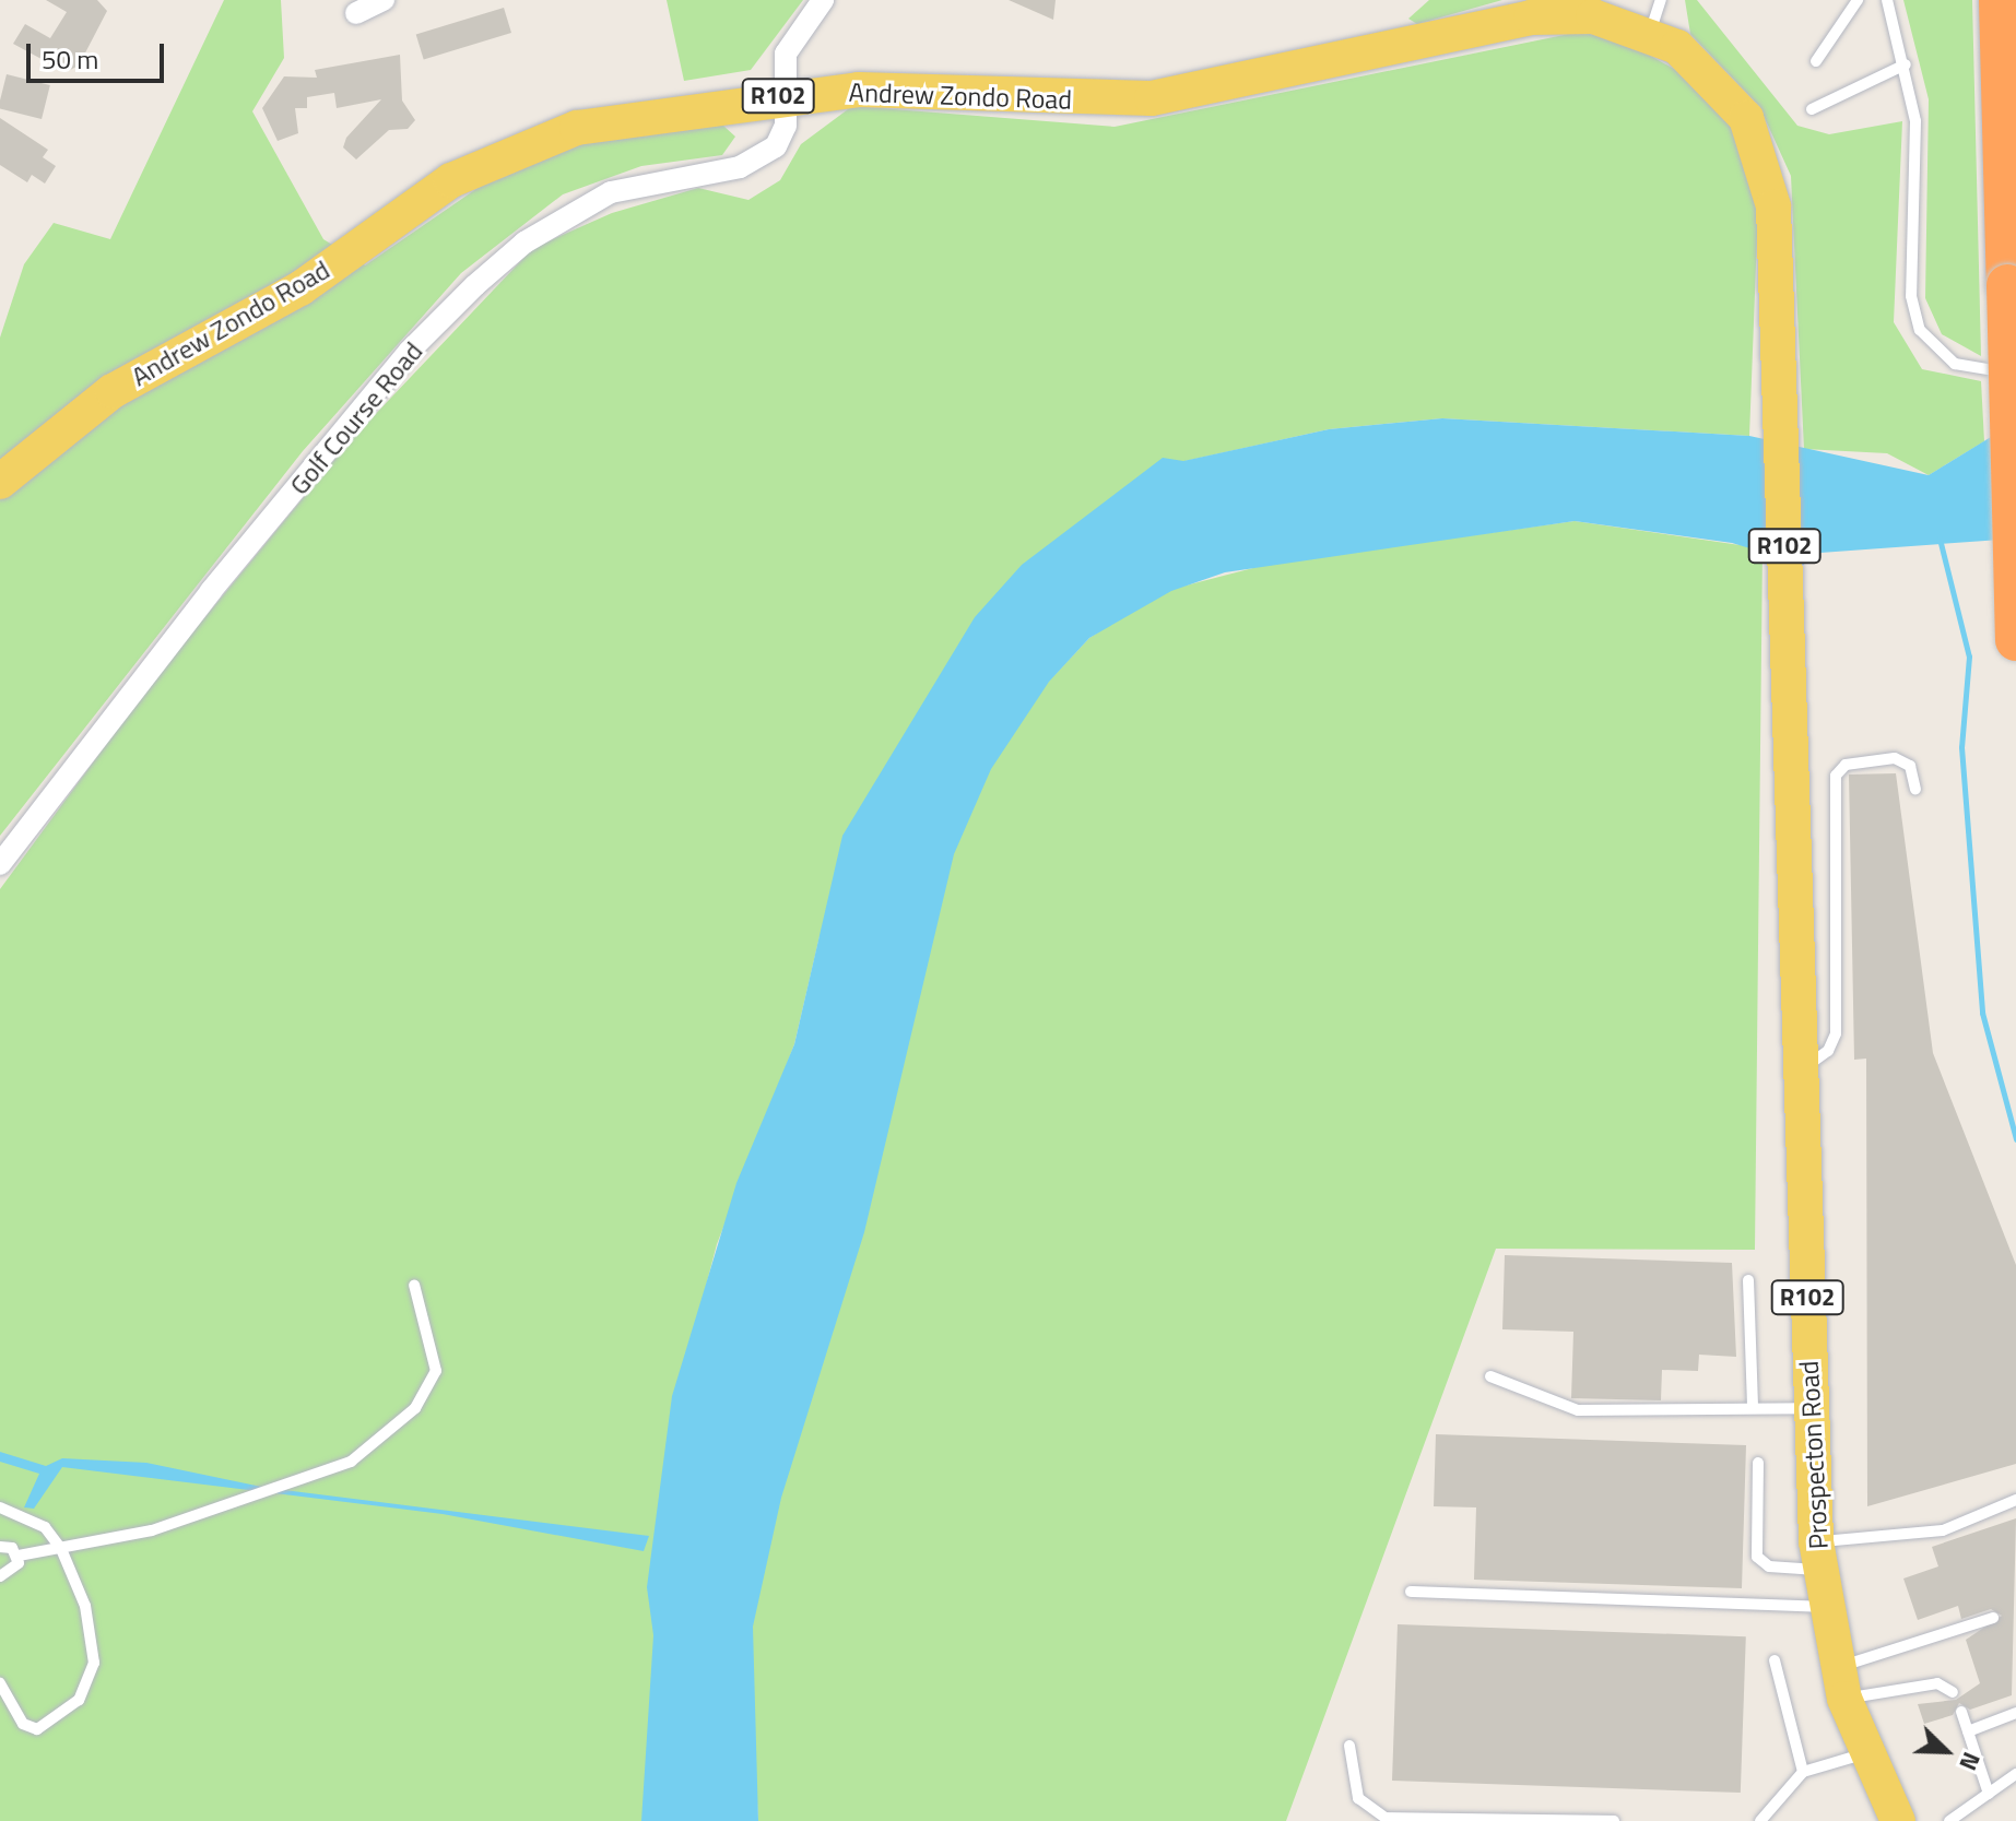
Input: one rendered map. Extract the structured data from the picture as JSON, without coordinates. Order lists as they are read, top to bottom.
{
  "streets": {
    "main road": ["R102", "Andrew Zondo Road", "Prospecton Road"],
    "street": ["Golf Course Road"]
  },
  "crossings": [
    ["Andrew Zondo Road", "Golf Course Road"],
    ["Andrew Zondo Road", "Prospecton Road"]
  ],
  "scale_bar": "50 m",
  "north": "bottom right"
}
